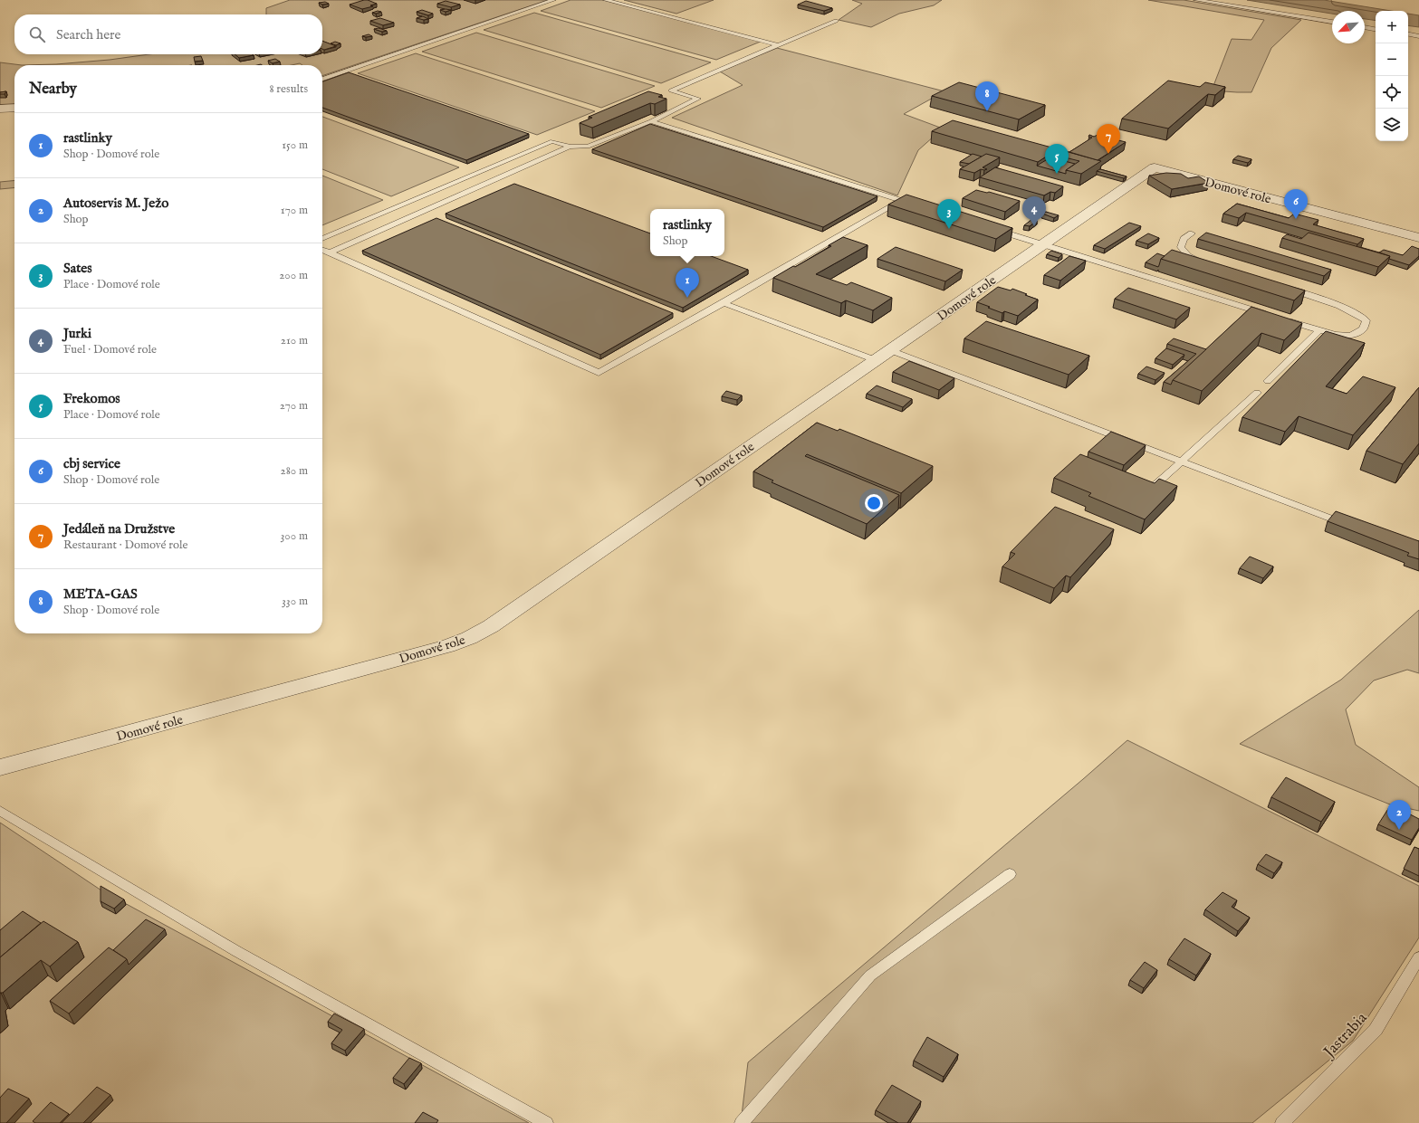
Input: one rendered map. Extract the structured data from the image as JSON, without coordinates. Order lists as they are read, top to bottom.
{
  "streets": {
    "street": ["Domové role"],
    "lane": ["Jastrabia"]
  },
  "north": "bottom left",
  "page": {
    "map_buttons": ["+", "−"],
    "search": "Search here",
    "heading": ["Nearby", "8 results"],
    "pins": [
      "8",
      "7",
      "5",
      "6",
      "4",
      "3",
      "1",
      "2"
    ],
    "list": [
      {
        "mark": "1",
        "name": "rastlinky",
        "note": "Shop · Domové role",
        "value": "150 m"
      },
      {
        "mark": "2",
        "name": "Autoservis M. Ježo",
        "note": "Shop",
        "value": "170 m"
      },
      {
        "mark": "3",
        "name": "Sates",
        "note": "Place · Domové role",
        "value": "200 m"
      },
      {
        "mark": "4",
        "name": "Jurki",
        "note": "Fuel · Domové role",
        "value": "210 m"
      },
      {
        "mark": "5",
        "name": "Frekomos",
        "note": "Place · Domové role",
        "value": "270 m"
      },
      {
        "mark": "6",
        "name": "cbj service",
        "note": "Shop · Domové role",
        "value": "280 m"
      },
      {
        "mark": "7",
        "name": "Jedáleň na Družstve",
        "note": "Restaurant · Domové role",
        "value": "300 m"
      },
      {
        "mark": "8",
        "name": "META-GAS",
        "note": "Shop · Domové role",
        "value": "330 m"
      }
    ],
    "popup": ["rastlinky", "Shop"]
  }
}
